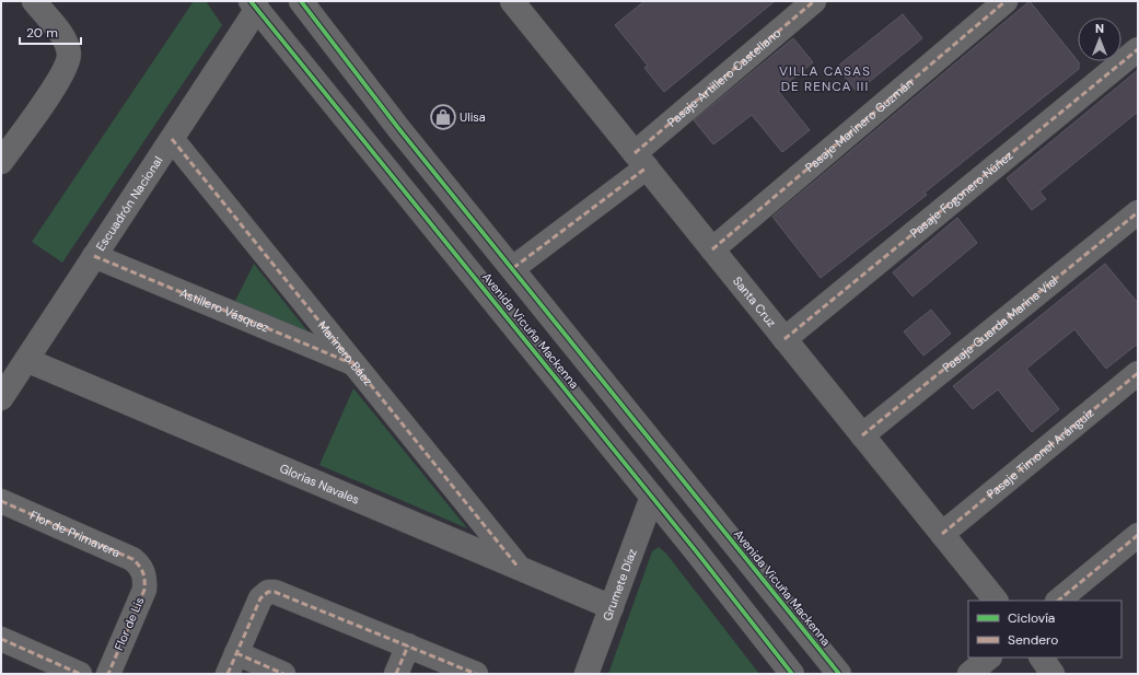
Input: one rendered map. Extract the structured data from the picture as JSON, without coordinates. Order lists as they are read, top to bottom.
{
  "streets": {
    "street": [
      "Pasaje Artillero Castellano",
      "Pasaje Marinero Guzmán",
      "Pasaje Fogonero Núñez",
      "Escuadrón Nacional",
      "Santa Cruz",
      "Astillero Vásquez",
      "Pasaje Guarda Marina Vial",
      "Avenida Vicuña Mackenna",
      "Marinero Báez",
      "Pasaje Timonel Aránguiz",
      "Glorias Navales",
      "Flor de Primavera",
      "Grumete Díaz",
      "Flor de Lis"
    ]
  },
  "crossings": [
    ["Pasaje Artillero Castellano", "Santa Cruz"],
    ["Pasaje Artillero Castellano", "Avenida Vicuña Mackenna"],
    ["Pasaje Marinero Guzmán", "Santa Cruz"],
    ["Pasaje Fogonero Núñez", "Santa Cruz"],
    ["Escuadrón Nacional", "Astillero Vásquez"],
    ["Escuadrón Nacional", "Avenida Vicuña Mackenna"],
    ["Escuadrón Nacional", "Marinero Báez"],
    ["Escuadrón Nacional", "Glorias Navales"],
    ["Santa Cruz", "Pasaje Guarda Marina Vial"],
    ["Santa Cruz", "Pasaje Timonel Aránguiz"],
    ["Astillero Vásquez", "Marinero Báez"],
    ["Avenida Vicuña Mackenna", "Grumete Díaz"],
    ["Marinero Báez", "Glorias Navales"],
    ["Glorias Navales", "Grumete Díaz"],
    ["Flor de Primavera", "Flor de Lis"]
  ],
  "districts": ["VILLA CASAS DE RENCA III"],
  "places": {
    "shop": ["Ulisa"]
  },
  "legend": ["Ciclovía", "Sendero"],
  "scale_bar": "20 m",
  "north": "top"
}
